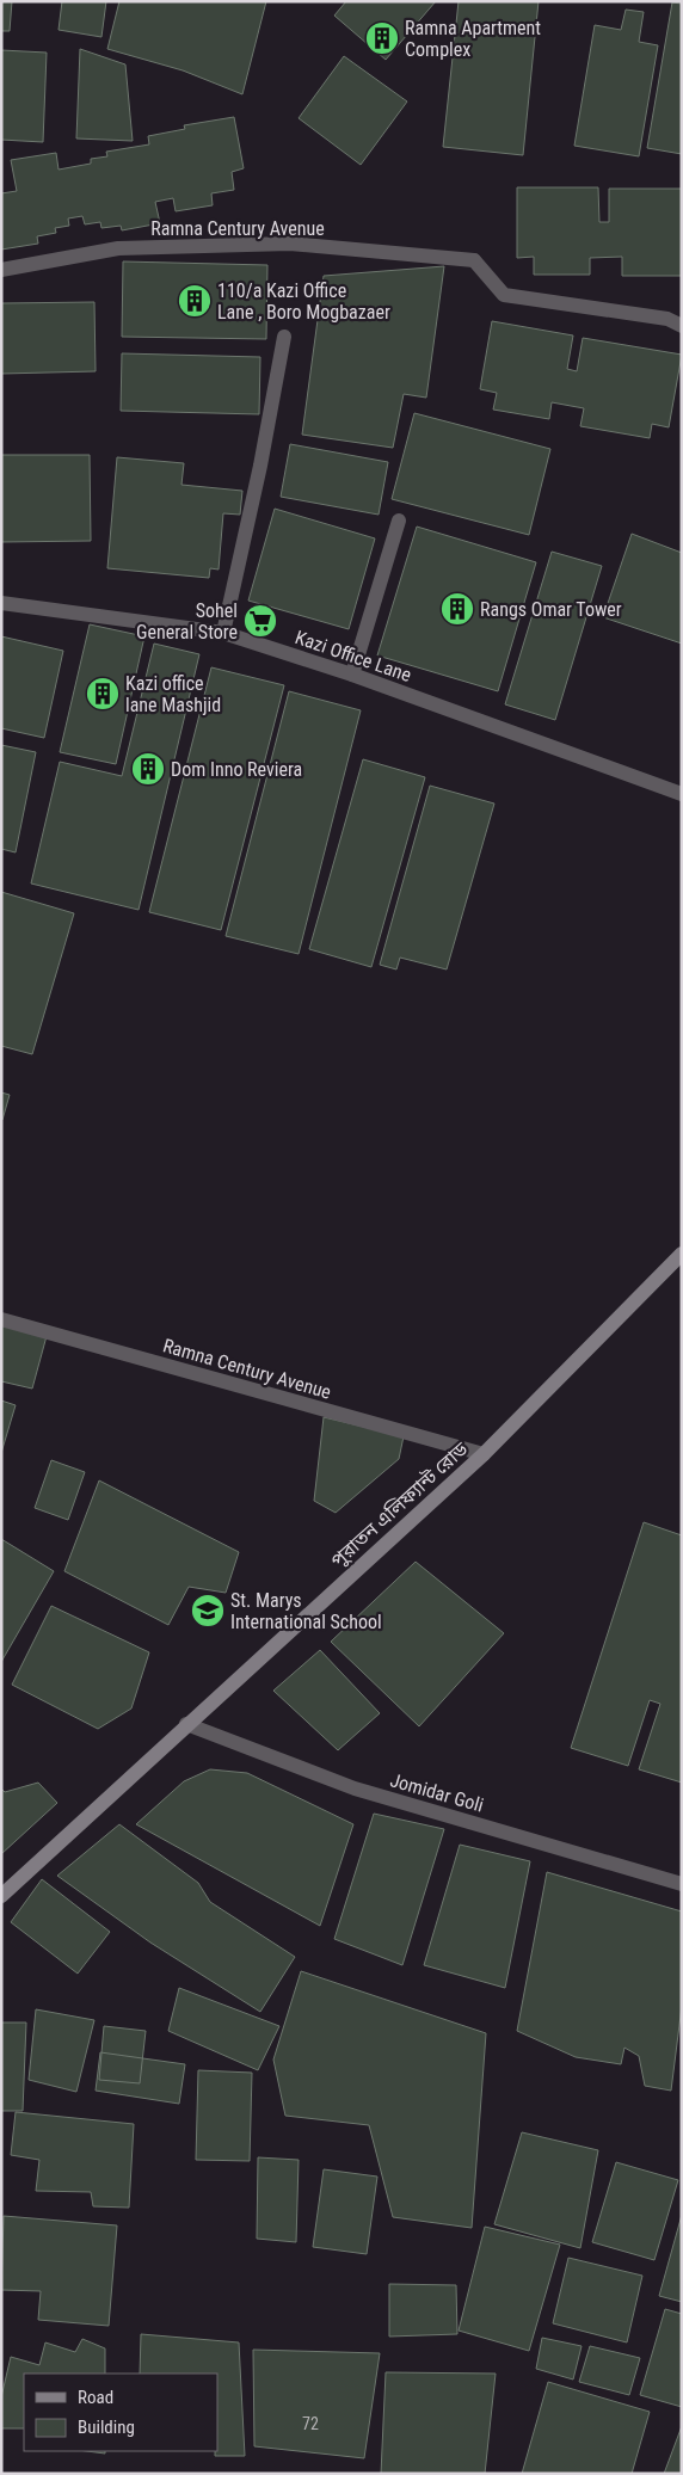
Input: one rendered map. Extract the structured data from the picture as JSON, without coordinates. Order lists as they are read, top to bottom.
{
  "streets": {
    "street": [
      "Ramna Century Avenue",
      "Kazi Office Lane",
      "পুরাতন এলিফ্যান্ট রোড",
      "Jomidar Goli"
    ]
  },
  "crossings": [
    ["Ramna Century Avenue", "পুরাতন এলিফ্যান্ট রোড"],
    ["পুরাতন এলিফ্যান্ট রোড", "Jomidar Goli"]
  ],
  "places": {
    "building": [
      "Ramna Apartment Complex",
      "110/a Kazi Office Lane , Boro Mogbazaer",
      "Rangs Omar Tower",
      "Kazi office lane Mashjid",
      "Dom Inno Reviera"
    ],
    "supermarket": ["Sohel General Store"],
    "school or university": ["St. Marys International School"]
  },
  "house_numbers": ["72"],
  "legend": ["Road", "Building"]
}
